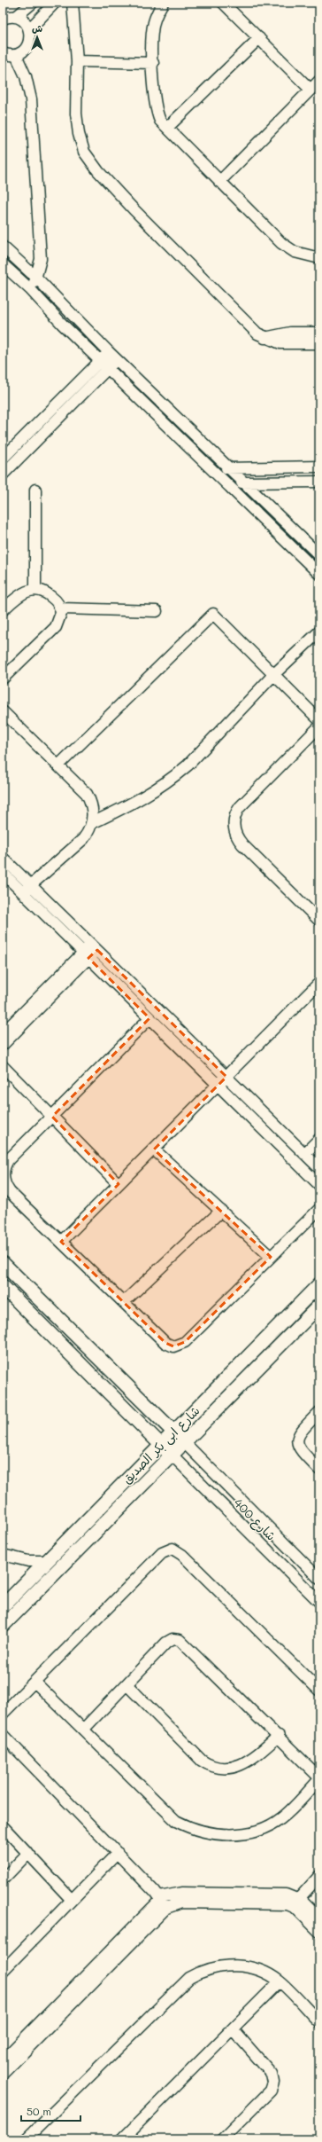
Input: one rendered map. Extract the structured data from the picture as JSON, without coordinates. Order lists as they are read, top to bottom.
{
  "streets": {
    "main road": ["شارع ابى بكر الصديق"],
    "street": ["شارع 400"]
  },
  "crossings": [
    ["شارع ابى بكر الصديق", "شارع 400"]
  ],
  "scale_bar": "50 m",
  "north": "top"
}
